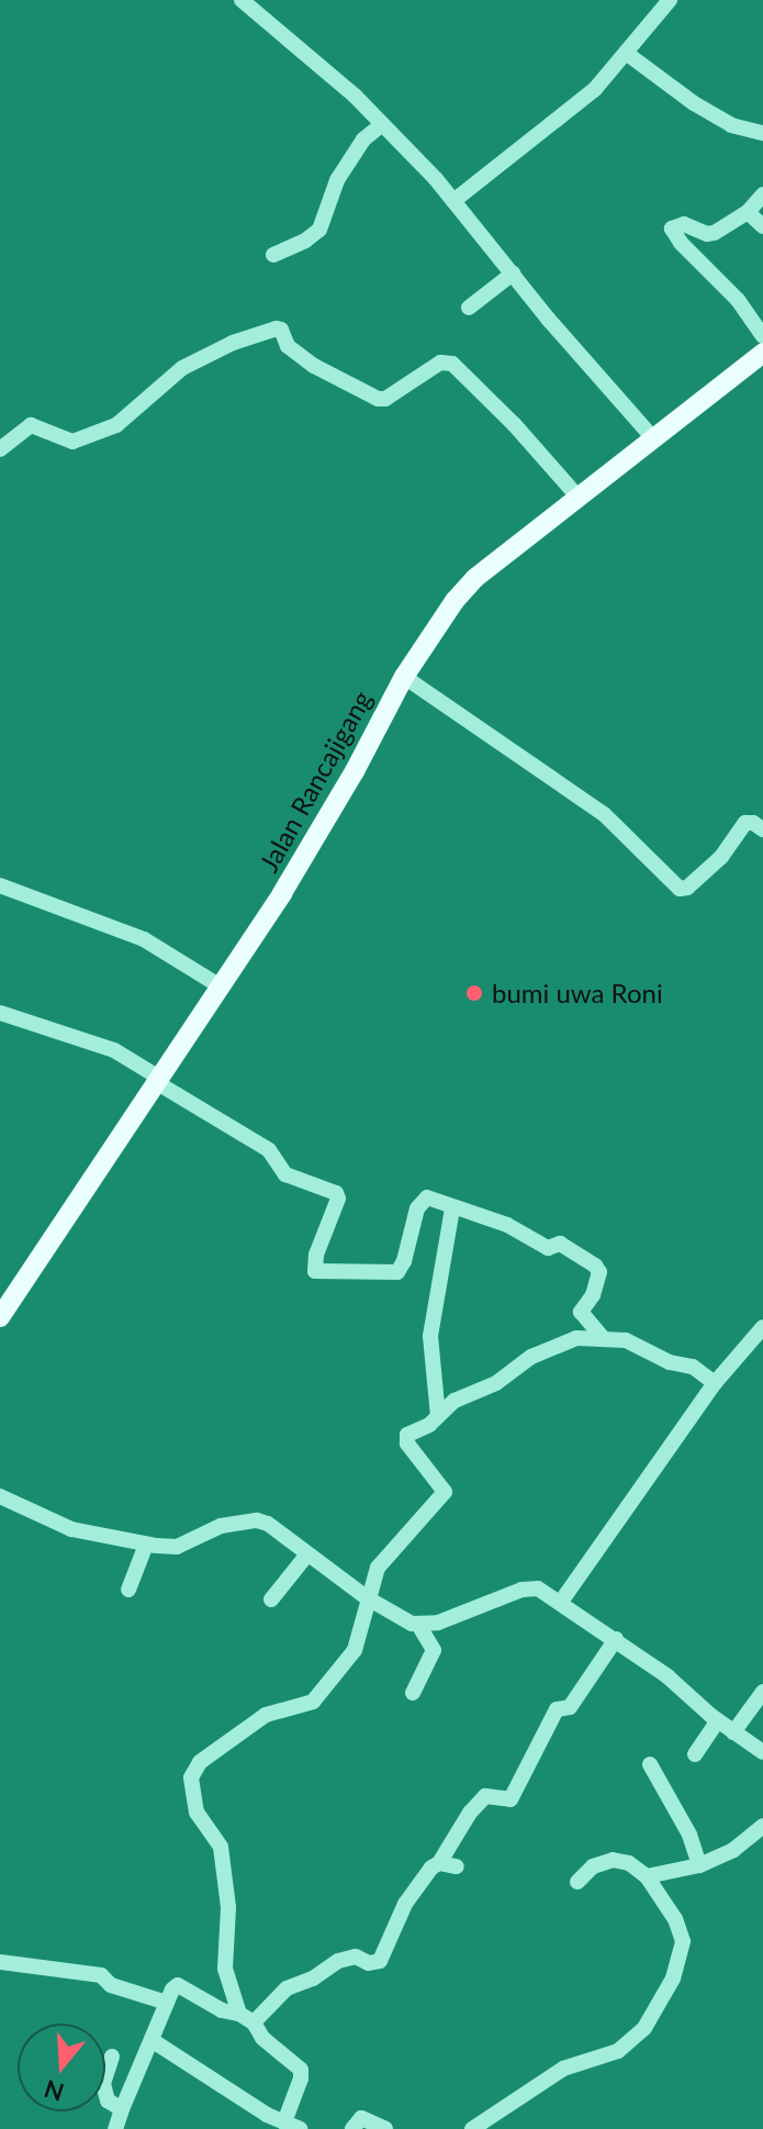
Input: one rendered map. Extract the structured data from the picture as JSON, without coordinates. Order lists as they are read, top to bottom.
{
  "streets": {
    "main road": ["Jalan Rancajigang"]
  },
  "places": ["bumi uwa Roni"],
  "north": "bottom"
}
